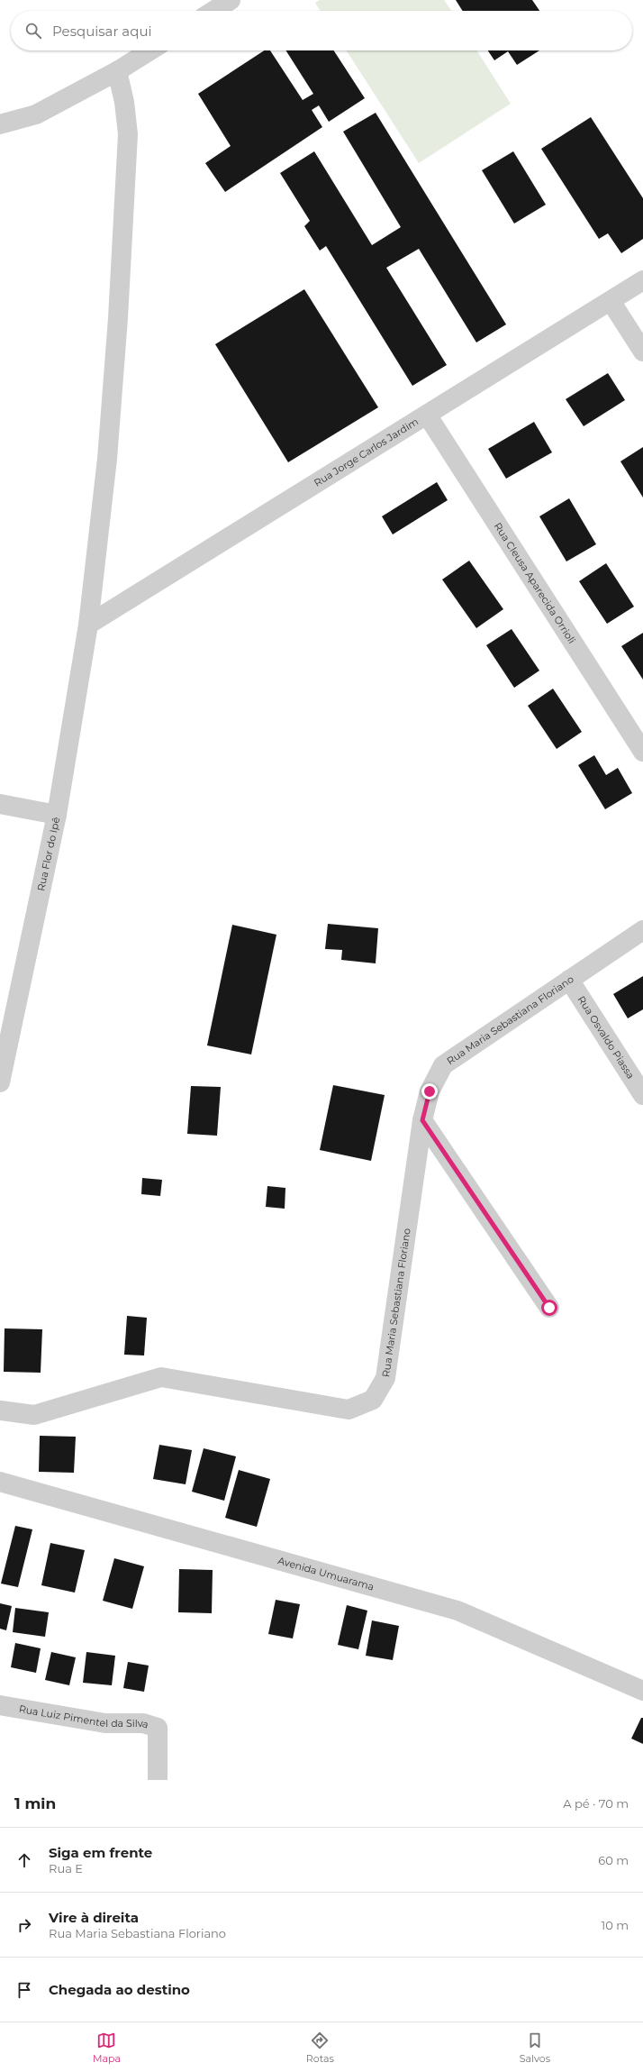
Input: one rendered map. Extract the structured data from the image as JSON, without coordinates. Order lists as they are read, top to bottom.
{
  "streets": {
    "street": [
      "Rua Jorge Carlos Jardim",
      "Rua Cleusa Aparecida Orrioli",
      "Rua Flor do Ipê",
      "Rua Maria Sebastiana Floriano",
      "Rua Osvaldo Piassa",
      "Avenida Umuarama",
      "Rua Luiz Pimentel da Silva"
    ]
  },
  "crossings": [
    ["Rua Jorge Carlos Jardim", "Rua Cleusa Aparecida Orrioli"],
    ["Rua Jorge Carlos Jardim", "Rua Flor do Ipê"],
    ["Rua Maria Sebastiana Floriano", "Rua Osvaldo Piassa"]
  ],
  "page": {
    "search": "Pesquisar aqui",
    "heading": ["1 min", "A pé · 70 m"],
    "list": [
      ["Siga em frente", "Rua E", "60 m"],
      ["Vire à direita", "Rua Maria Sebastiana Floriano", "10 m"],
      "Chegada ao destino"
    ],
    "nav": ["Mapa", "Rotas", "Salvos"]
  }
}
